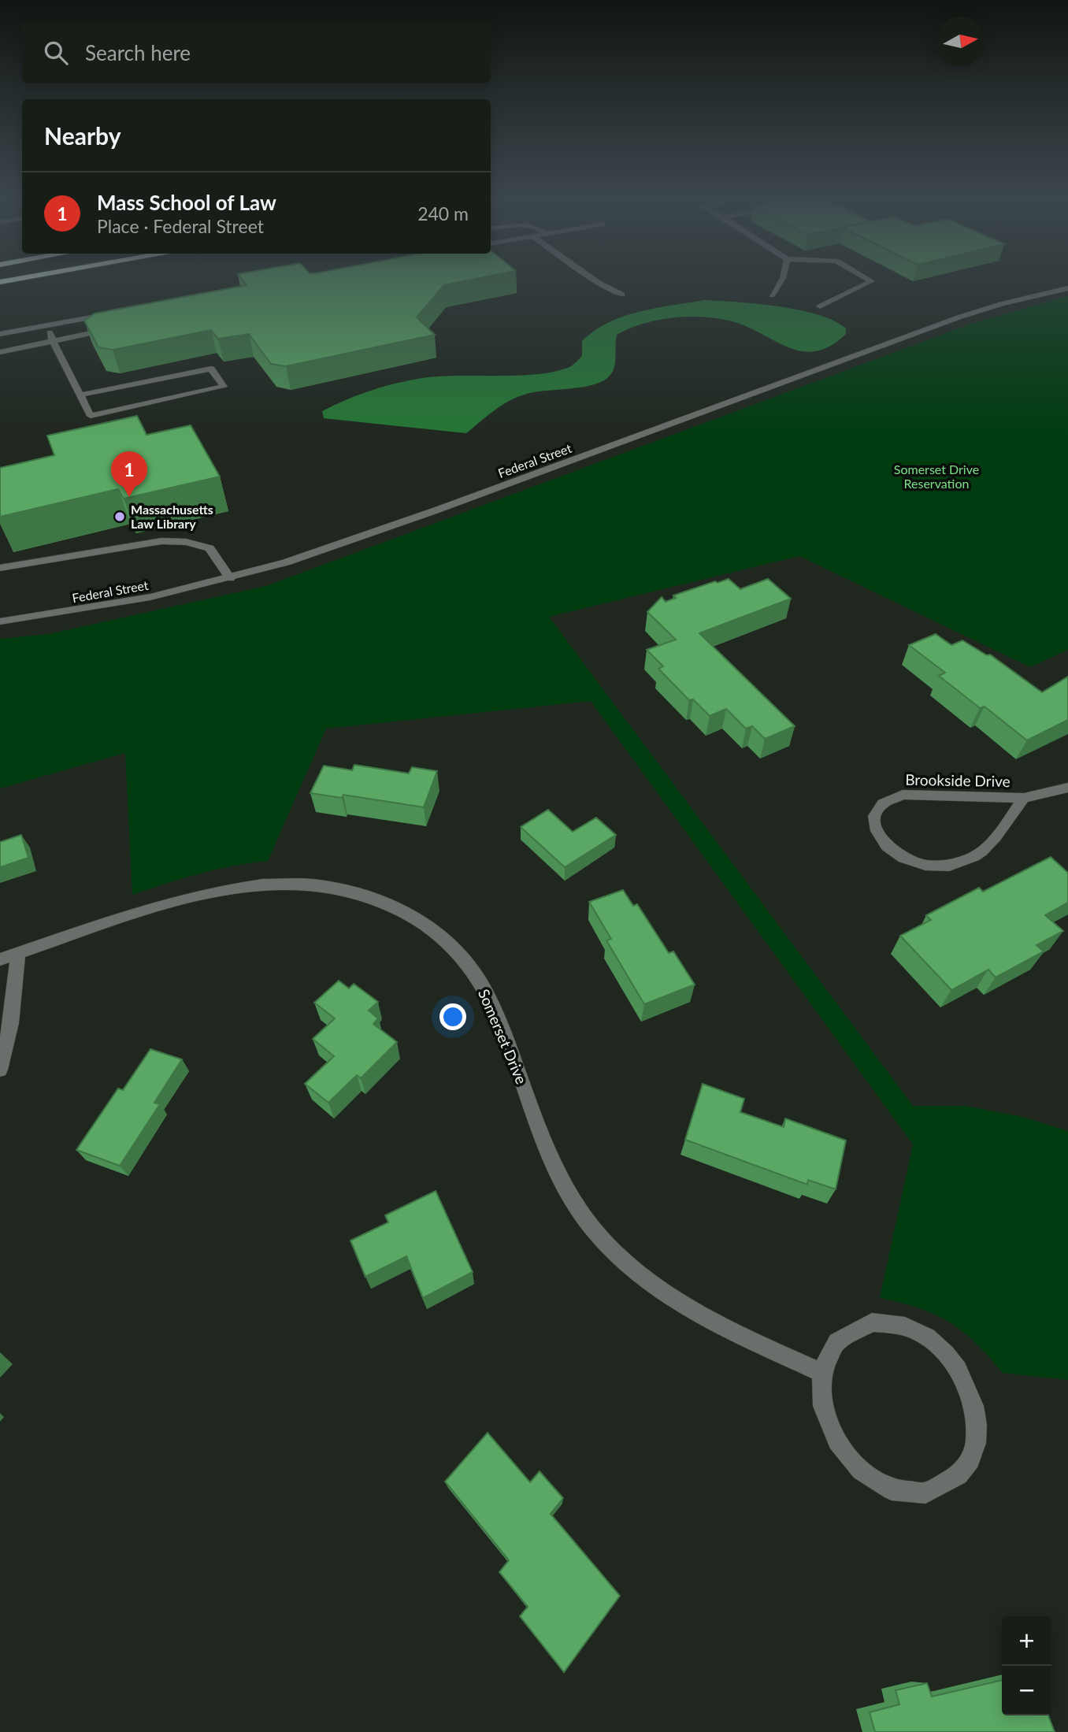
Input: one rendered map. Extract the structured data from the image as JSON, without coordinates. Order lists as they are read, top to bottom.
{
  "streets": {
    "street": ["Federal Street", "Brookside Drive", "Somerset Drive"]
  },
  "parks": ["Somerset Drive Reservation"],
  "places": ["Massachusetts Law Library"],
  "north": "right",
  "page": {
    "search": "Search here",
    "heading": "Nearby",
    "list": [
      {
        "mark": "1",
        "name": "Mass School of Law",
        "note": "Place · Federal Street",
        "value": "240 m"
      }
    ],
    "pins": "1",
    "map_buttons": ["+", "−"]
  }
}
